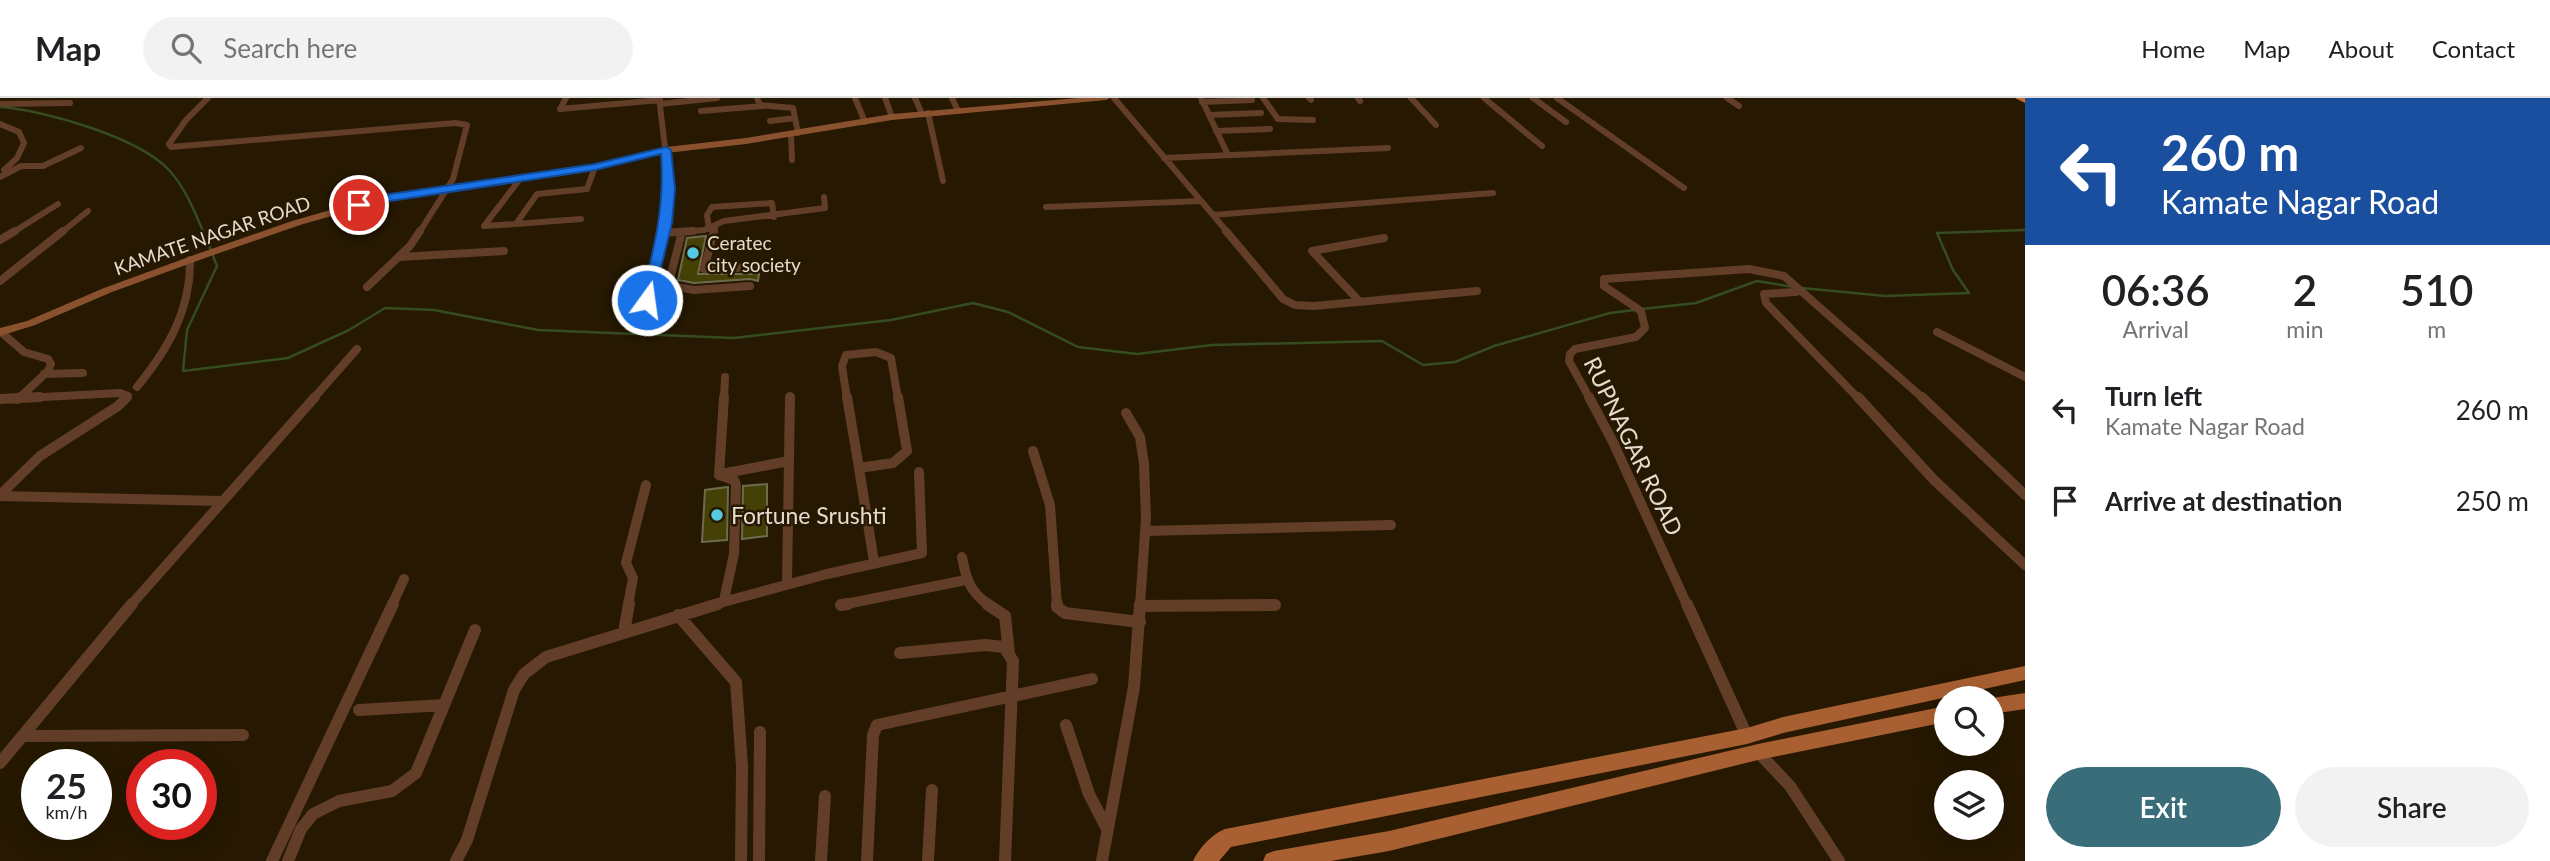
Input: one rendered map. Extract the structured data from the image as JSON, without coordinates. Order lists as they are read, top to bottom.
{
  "streets": {
    "street": ["KAMATE NAGAR ROAD", "RUPNAGAR ROAD"]
  },
  "places": ["Ceratec city society", "Fortune Srushti"],
  "page": {
    "header": "Map",
    "search": "Search here",
    "nav": [
      "Home",
      "Map",
      "About",
      "Contact"
    ],
    "turn": ["260 m", "Kamate Nagar Road"],
    "eta": [
      "06:36",
      "Arrival",
      "2",
      "min",
      "510",
      "m"
    ],
    "list": [
      {
        "name": "Turn left",
        "note": "Kamate Nagar Road",
        "value": "260 m"
      },
      {
        "name": "Arrive at destination",
        "value": "250 m"
      }
    ],
    "speed": "25 km/h",
    "limit": "30",
    "buttons": ["Exit", "Share"]
  }
}
